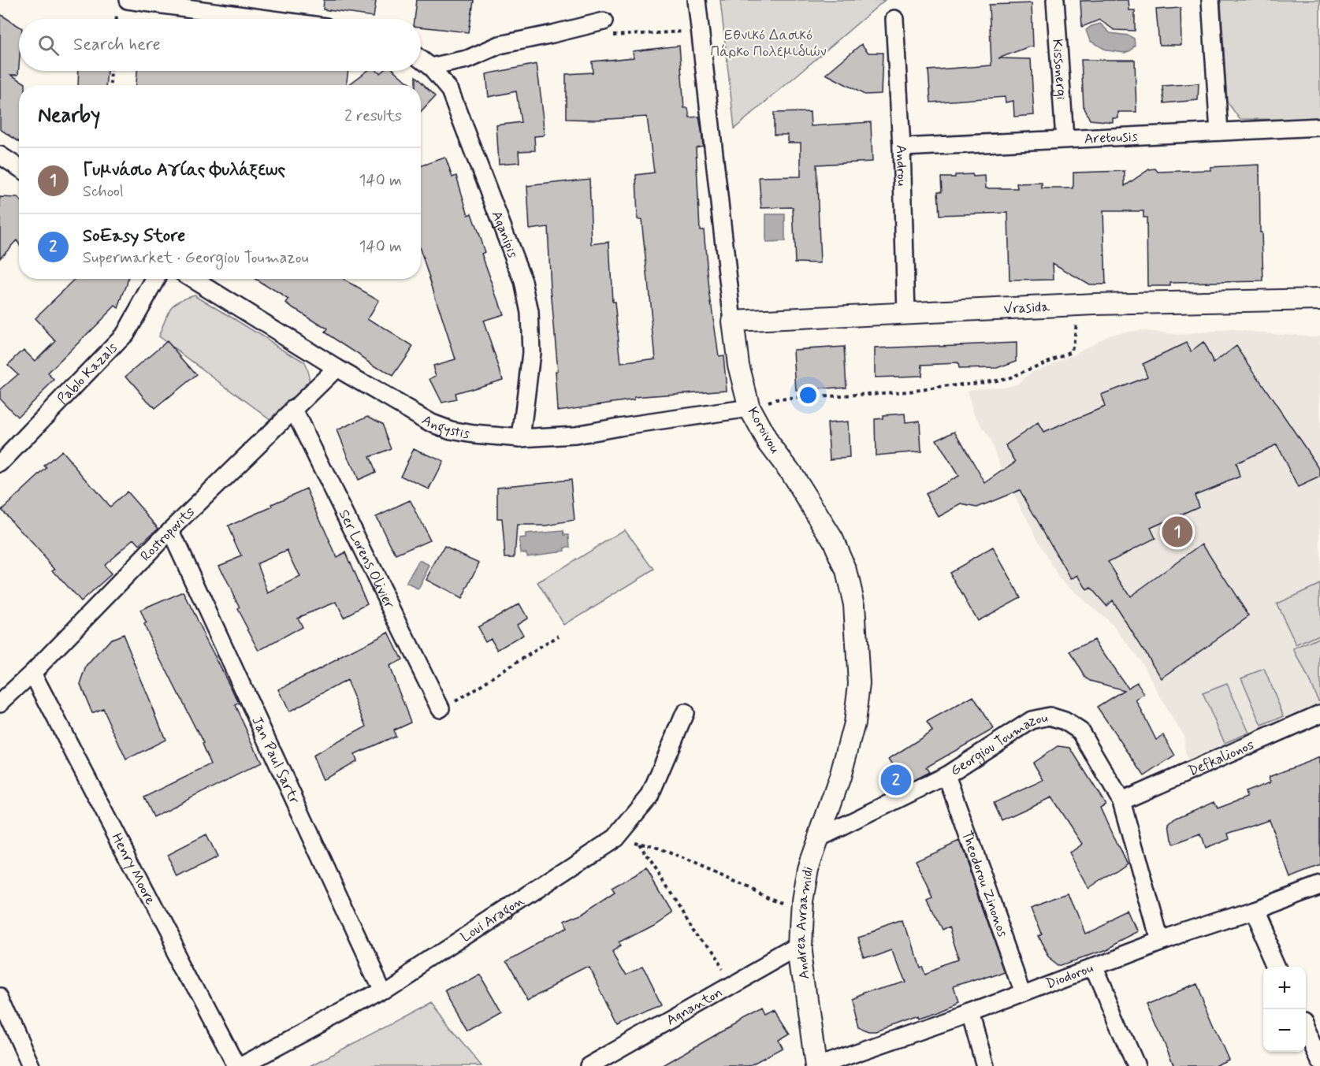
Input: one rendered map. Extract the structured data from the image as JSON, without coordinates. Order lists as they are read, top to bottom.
{
  "streets": {
    "street": [
      "Kissonergi",
      "Aretousis",
      "Androu",
      "Aganipis",
      "Vrasida",
      "Pablo Kazals",
      "Angystis",
      "Koroivou",
      "Rostropovits",
      "Ser Lorens Olivier",
      "Georgiou Toumazou",
      "Defkalionos",
      "Jan Paul Sartr",
      "Henry Moore",
      "Theodorou Zinonos",
      "Loui Aragon",
      "Andrea Avraamidi",
      "Diodorou",
      "Agnanton"
    ]
  },
  "crossings": [
    ["Kissonergi", "Aretousis"],
    ["Aretousis", "Androu"],
    ["Androu", "Vrasida"],
    ["Aganipis", "Angystis"],
    ["Vrasida", "Koroivou"],
    ["Angystis", "Koroivou"],
    ["Angystis", "Rostropovits"],
    ["Koroivou", "Georgiou Toumazou"],
    ["Koroivou", "Andrea Avraamidi"],
    ["Rostropovits", "Ser Lorens Olivier"],
    ["Rostropovits", "Jan Paul Sartr"],
    ["Rostropovits", "Henry Moore"],
    ["Georgiou Toumazou", "Defkalionos"],
    ["Georgiou Toumazou", "Theodorou Zinonos"],
    ["Georgiou Toumazou", "Andrea Avraamidi"],
    ["Georgiou Toumazou", "Diodorou"],
    ["Jan Paul Sartr", "Loui Aragon"],
    ["Theodorou Zinonos", "Diodorou"],
    ["Andrea Avraamidi", "Diodorou"],
    ["Andrea Avraamidi", "Agnanton"]
  ],
  "parks": ["Εθνικό Δασικό Πάρκο Πολεμιδιών"],
  "page": {
    "search": "Search here",
    "heading": ["Nearby", "2 results"],
    "list": [
      {
        "mark": "1",
        "name": "Γυμνάσιο Αγίας Φυλάξεως",
        "note": "School",
        "value": "140 m"
      },
      {
        "mark": "2",
        "name": "SoEasy Store",
        "note": "Supermarket · Georgiou Toumazou",
        "value": "140 m"
      }
    ],
    "pins": ["1", "2"],
    "map_buttons": ["+", "−"]
  }
}
